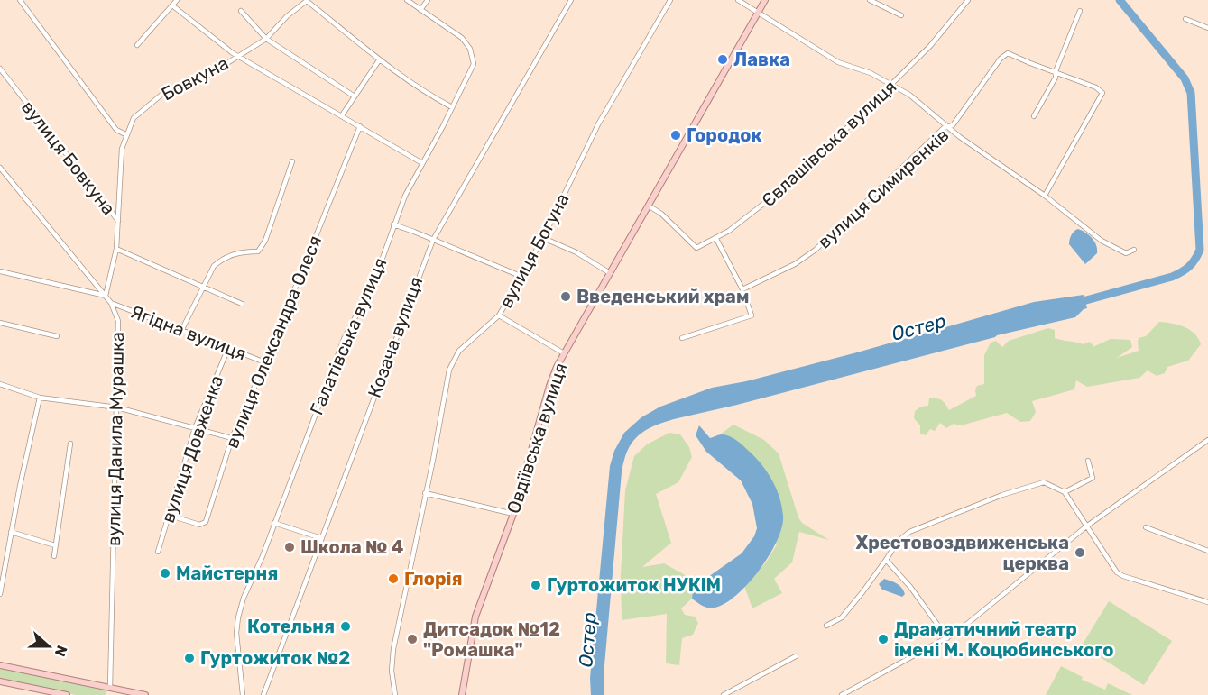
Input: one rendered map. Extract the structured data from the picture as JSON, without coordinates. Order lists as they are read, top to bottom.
{
  "streets": {
    "main road": ["Овдіївська вулиця"],
    "street": [
      "Бовкуна",
      "Євлашівська вулиця",
      "вулиця Бовкуна",
      "вулиця Симиренків",
      "вулиця Богуна",
      "Ягідна вулиця",
      "Галатівська вулиця",
      "Козача вулиця",
      "вулиця Олександра Олеся",
      "вулиця Данила Мурашка",
      "вулиця Довженка"
    ]
  },
  "crossings": [
    ["Бовкуна", "вулиця Бовкуна"],
    ["Бовкуна", "вулиця Данила Мурашка"],
    ["Євлашівська вулиця", "Овдіївська вулиця"],
    ["Ягідна вулиця", "вулиця Олександра Олеся"],
    ["Ягідна вулиця", "вулиця Данила Мурашка"],
    ["Ягідна вулиця", "вулиця Довженка"],
    ["вулиця Олександра Олеся", "вулиця Довженка"]
  ],
  "water": ["Остер"],
  "places": [
    "Лавка",
    "Городок",
    "Введенський храм",
    "Школа № 4",
    "Хрестовоздвиженська церква",
    "Майстерня",
    "Глорія",
    "Гуртожиток НУКіМ",
    "Котельня",
    "Дитсадок №12 \"Ромашка\"",
    "Драматичний театр імені М. Коцюбинського",
    "Гуртожиток №2"
  ],
  "north": "right"
}
